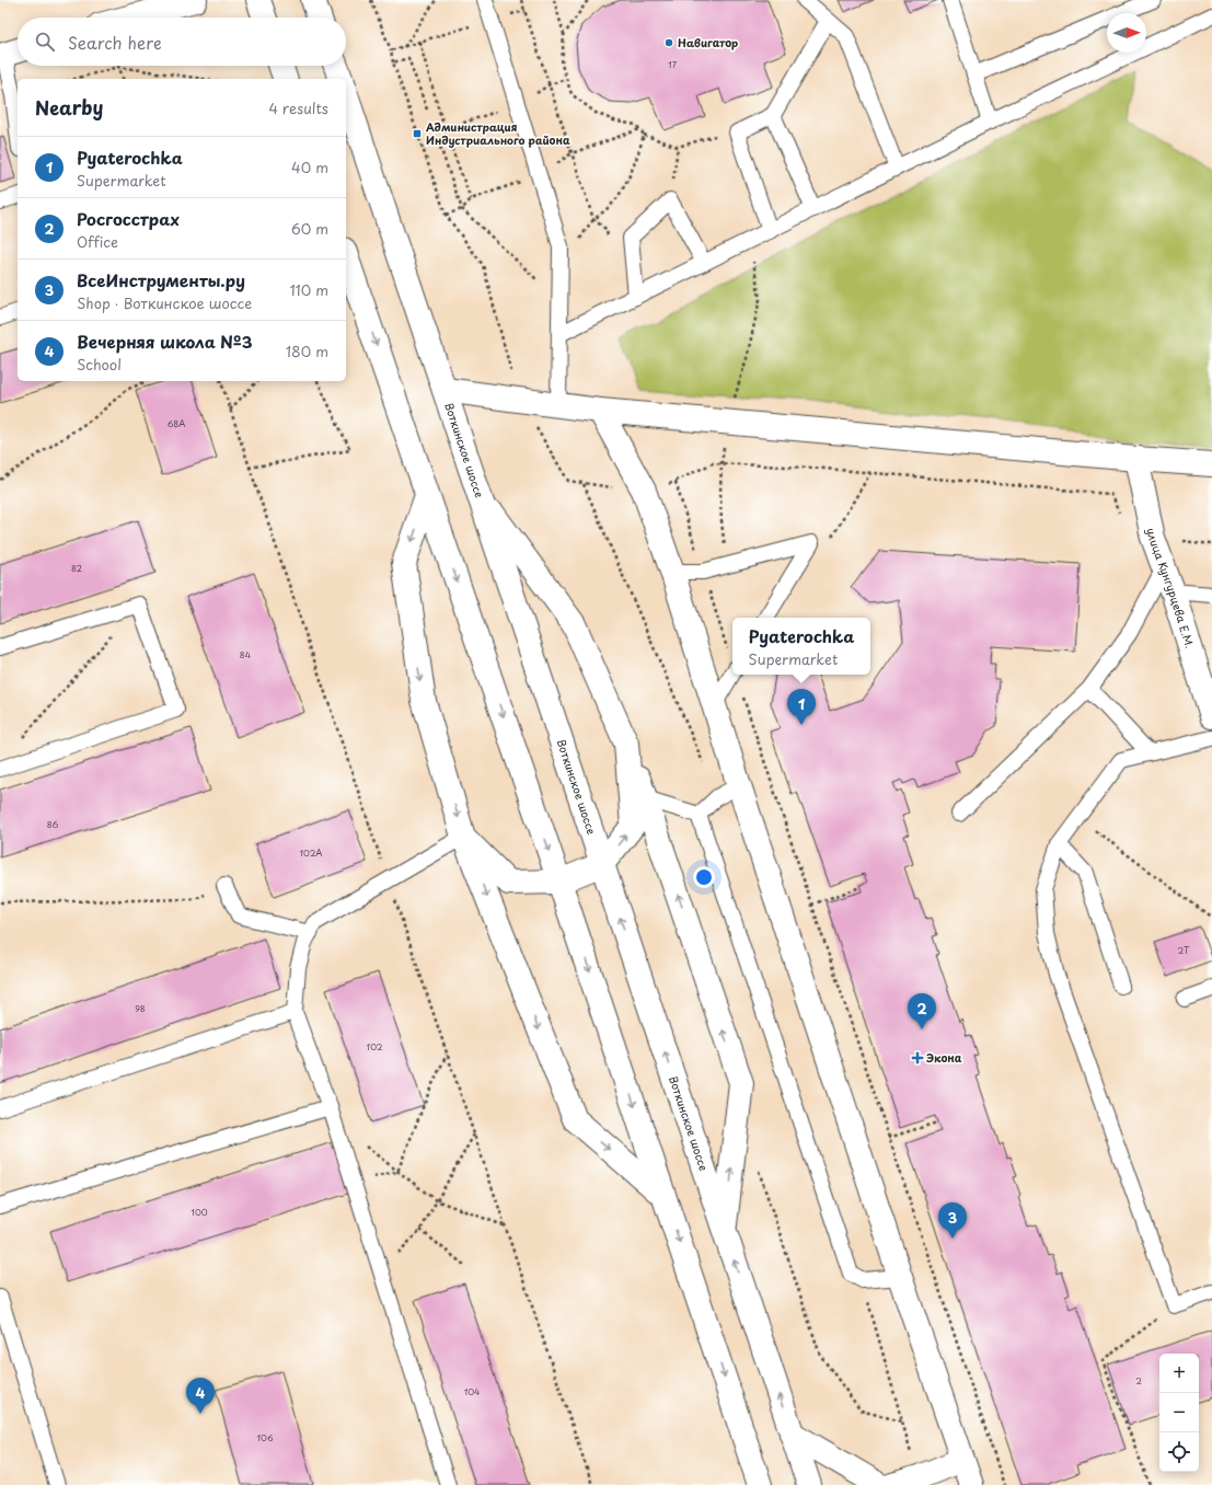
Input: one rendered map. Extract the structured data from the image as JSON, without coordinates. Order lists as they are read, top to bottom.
{
  "streets": {
    "main road": ["Воткинское шоссе", "улица Кунгурцева Е.М."]
  },
  "places": {
    "other": ["Навигатор"],
    "transit": ["Администрация Индустриального района"],
    "health": ["Экона"]
  },
  "house_numbers": [
    "17",
    "68А",
    "82",
    "84",
    "86",
    "102А",
    "2Т",
    "98",
    "102",
    "100",
    "2",
    "104",
    "106"
  ],
  "north": "right",
  "page": {
    "search": "Search here",
    "heading": ["Nearby", "4 results"],
    "list": [
      {
        "mark": "1",
        "name": "Pyaterochka",
        "note": "Supermarket",
        "value": "40 m"
      },
      {
        "mark": "2",
        "name": "Росгосстрах",
        "note": "Office",
        "value": "60 m"
      },
      {
        "mark": "3",
        "name": "ВсеИнструменты.ру",
        "note": "Shop · Воткинское шоссе",
        "value": "110 m"
      },
      {
        "mark": "4",
        "name": "Вечерняя школа №3",
        "note": "School",
        "value": "180 m"
      }
    ],
    "popup": ["Pyaterochka", "Supermarket"],
    "pins": [
      "1",
      "2",
      "3",
      "4"
    ],
    "map_buttons": ["+", "−"]
  }
}
